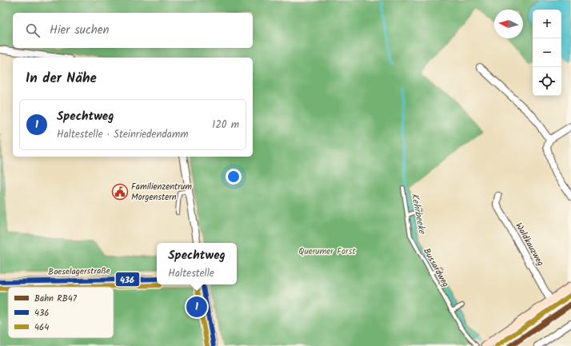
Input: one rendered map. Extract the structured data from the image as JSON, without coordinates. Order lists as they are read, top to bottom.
{
  "streets": {
    "street": ["Waldkauzweg", "Boeselagerstraße"],
    "lane": ["Bussardweg"]
  },
  "water": ["Kehrbeeke"],
  "parks": ["Querumer Forst"],
  "places": {
    "public building": ["Familienzentrum Morgenstern"]
  },
  "lines": ["transit line 436", "transit line 464", "rail line RB47"],
  "legend": ["Bahn RB47", "436", "464"],
  "north": "left",
  "page": {
    "map_buttons": ["+", "−"],
    "search": "Hier suchen",
    "heading": "In der Nähe",
    "list": [
      {
        "mark": "1",
        "name": "Spechtweg",
        "note": "Haltestelle · Steinriedendamm",
        "value": "120 m"
      }
    ],
    "popup": ["Spechtweg", "Haltestelle"],
    "pins": "1"
  }
}
